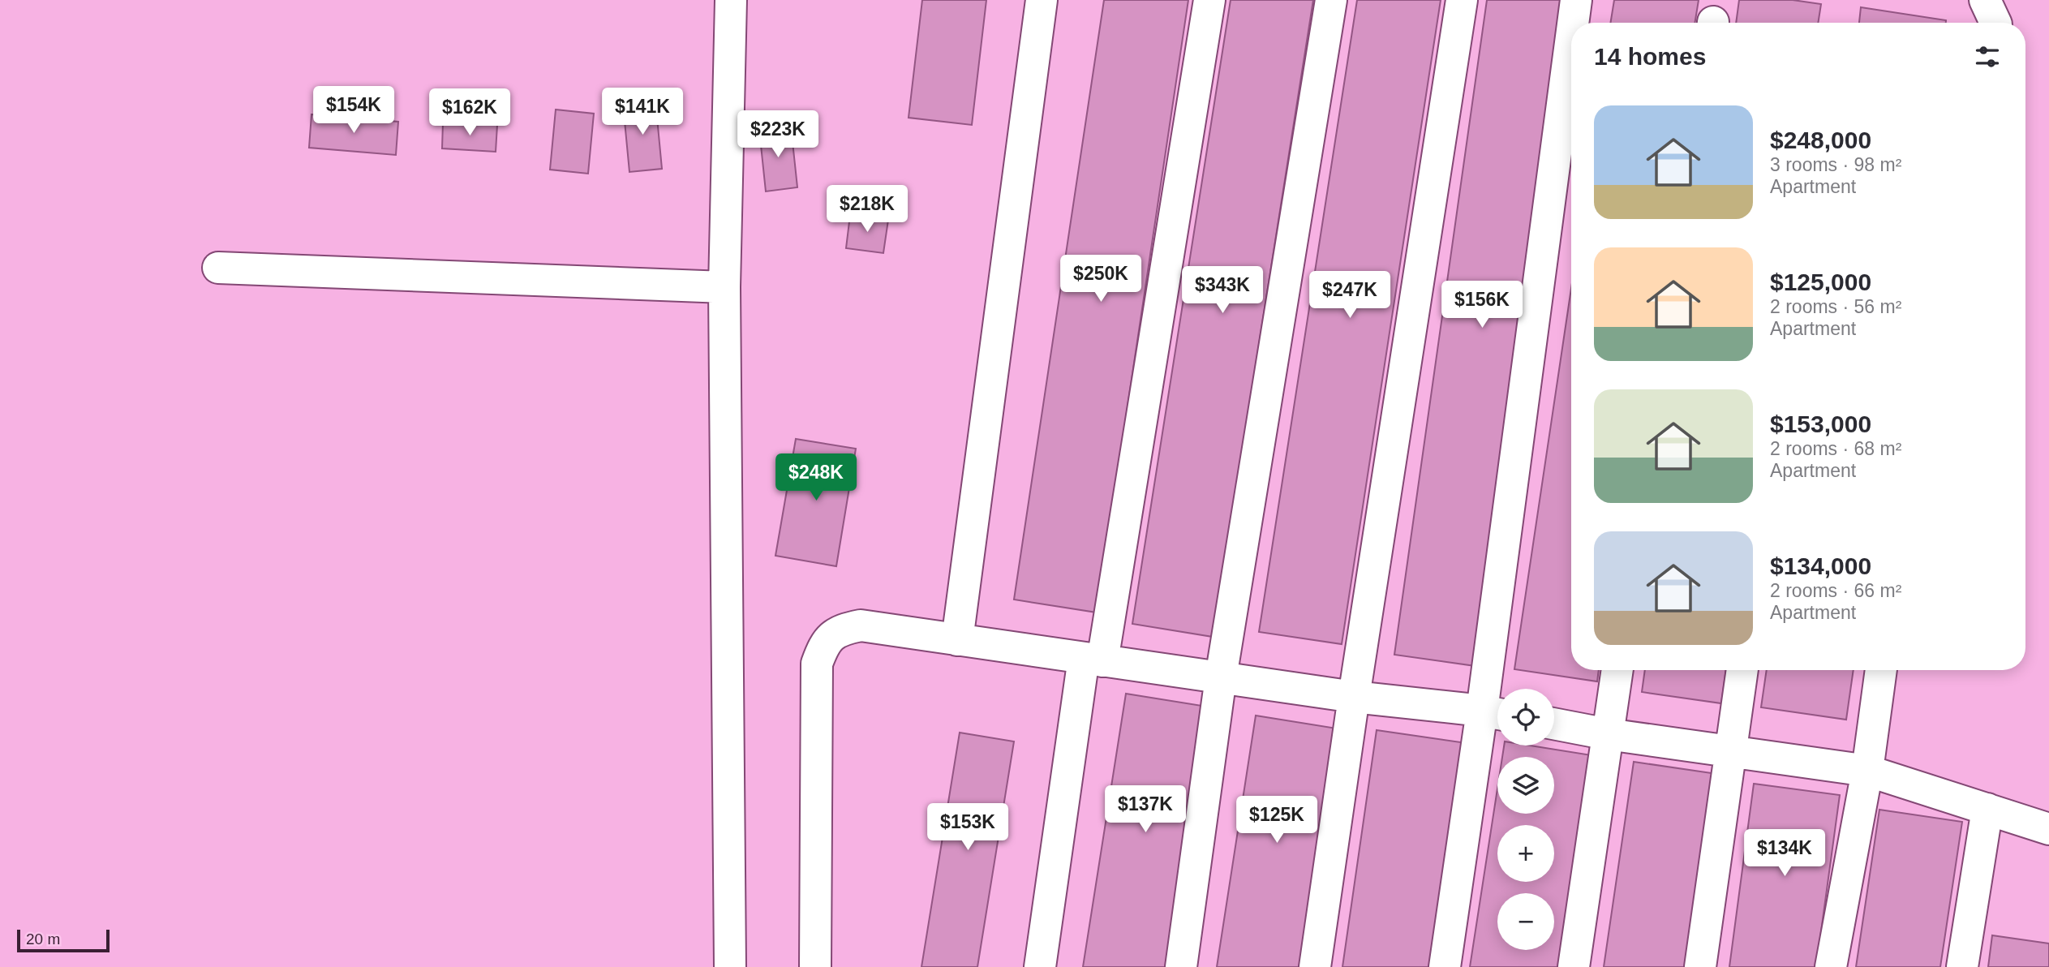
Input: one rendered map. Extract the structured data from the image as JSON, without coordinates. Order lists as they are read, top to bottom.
{
  "scale_bar": "20 m",
  "page": {
    "heading": "14 homes",
    "price": [
      "$154K",
      "$141K",
      "$162K",
      "$223K",
      "$218K",
      "$250K",
      "$343K",
      "$247K",
      "$156K",
      "$248K",
      "$137K",
      "$125K",
      "$153K",
      "$134K"
    ],
    "list": [
      {
        "name": "$248,000",
        "note": "3 rooms · 98 m² · Apartment"
      },
      {
        "name": "$125,000",
        "note": "2 rooms · 56 m² · Apartment"
      },
      {
        "name": "$153,000",
        "note": "2 rooms · 68 m² · Apartment"
      },
      {
        "name": "$134,000",
        "note": "2 rooms · 66 m² · Apartment"
      }
    ],
    "map_buttons": ["+", "−"],
    "scale": "20 m"
  }
}
